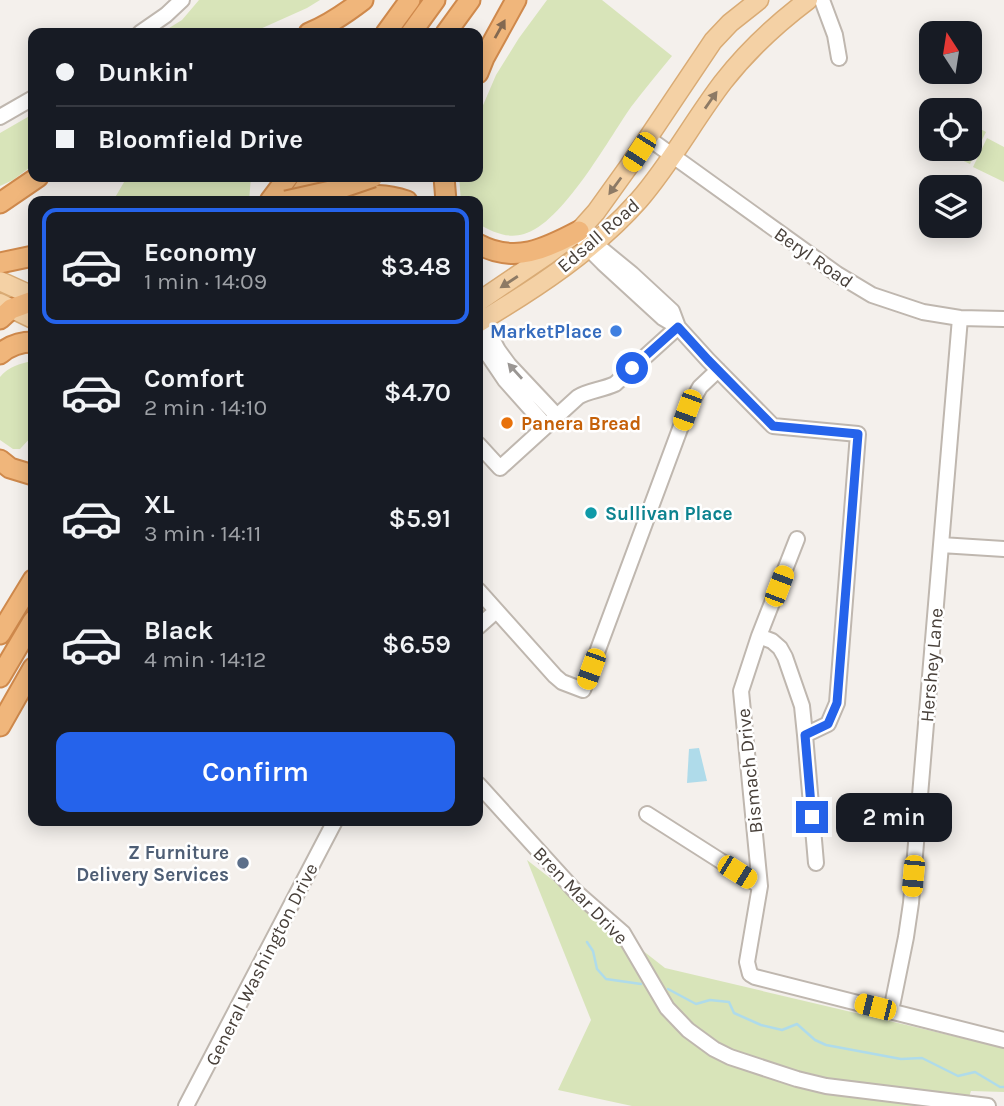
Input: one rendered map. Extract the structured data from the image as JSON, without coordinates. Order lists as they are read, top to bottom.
{
  "streets": {
    "main road": ["Edsall Road"],
    "street": [
      "Beryl Road",
      "Hershey Lane",
      "Bismach Drive",
      "Bren Mar Drive",
      "General Washington Drive"
    ]
  },
  "crossings": [
    ["Edsall Road", "Beryl Road"],
    ["Beryl Road", "Hershey Lane"],
    ["Hershey Lane", "Bismach Drive"]
  ],
  "places": [
    "MarketPlace",
    "Panera Bread",
    "Sullivan Place",
    "Z Furniture Delivery Services"
  ],
  "north": "top",
  "page": {
    "banner": ["Dunkin'", "Bloomfield Drive"],
    "list": [
      {
        "name": "Economy",
        "note": "1 min · 14:09",
        "value": "$3.48"
      },
      {
        "name": "Comfort",
        "note": "2 min · 14:10",
        "value": "$4.70"
      },
      {
        "name": "XL",
        "note": "3 min · 14:11",
        "value": "$5.91"
      },
      {
        "name": "Black",
        "note": "4 min · 14:12",
        "value": "$6.59"
      }
    ],
    "buttons": "Confirm",
    "bubble": "2 min"
  }
}
